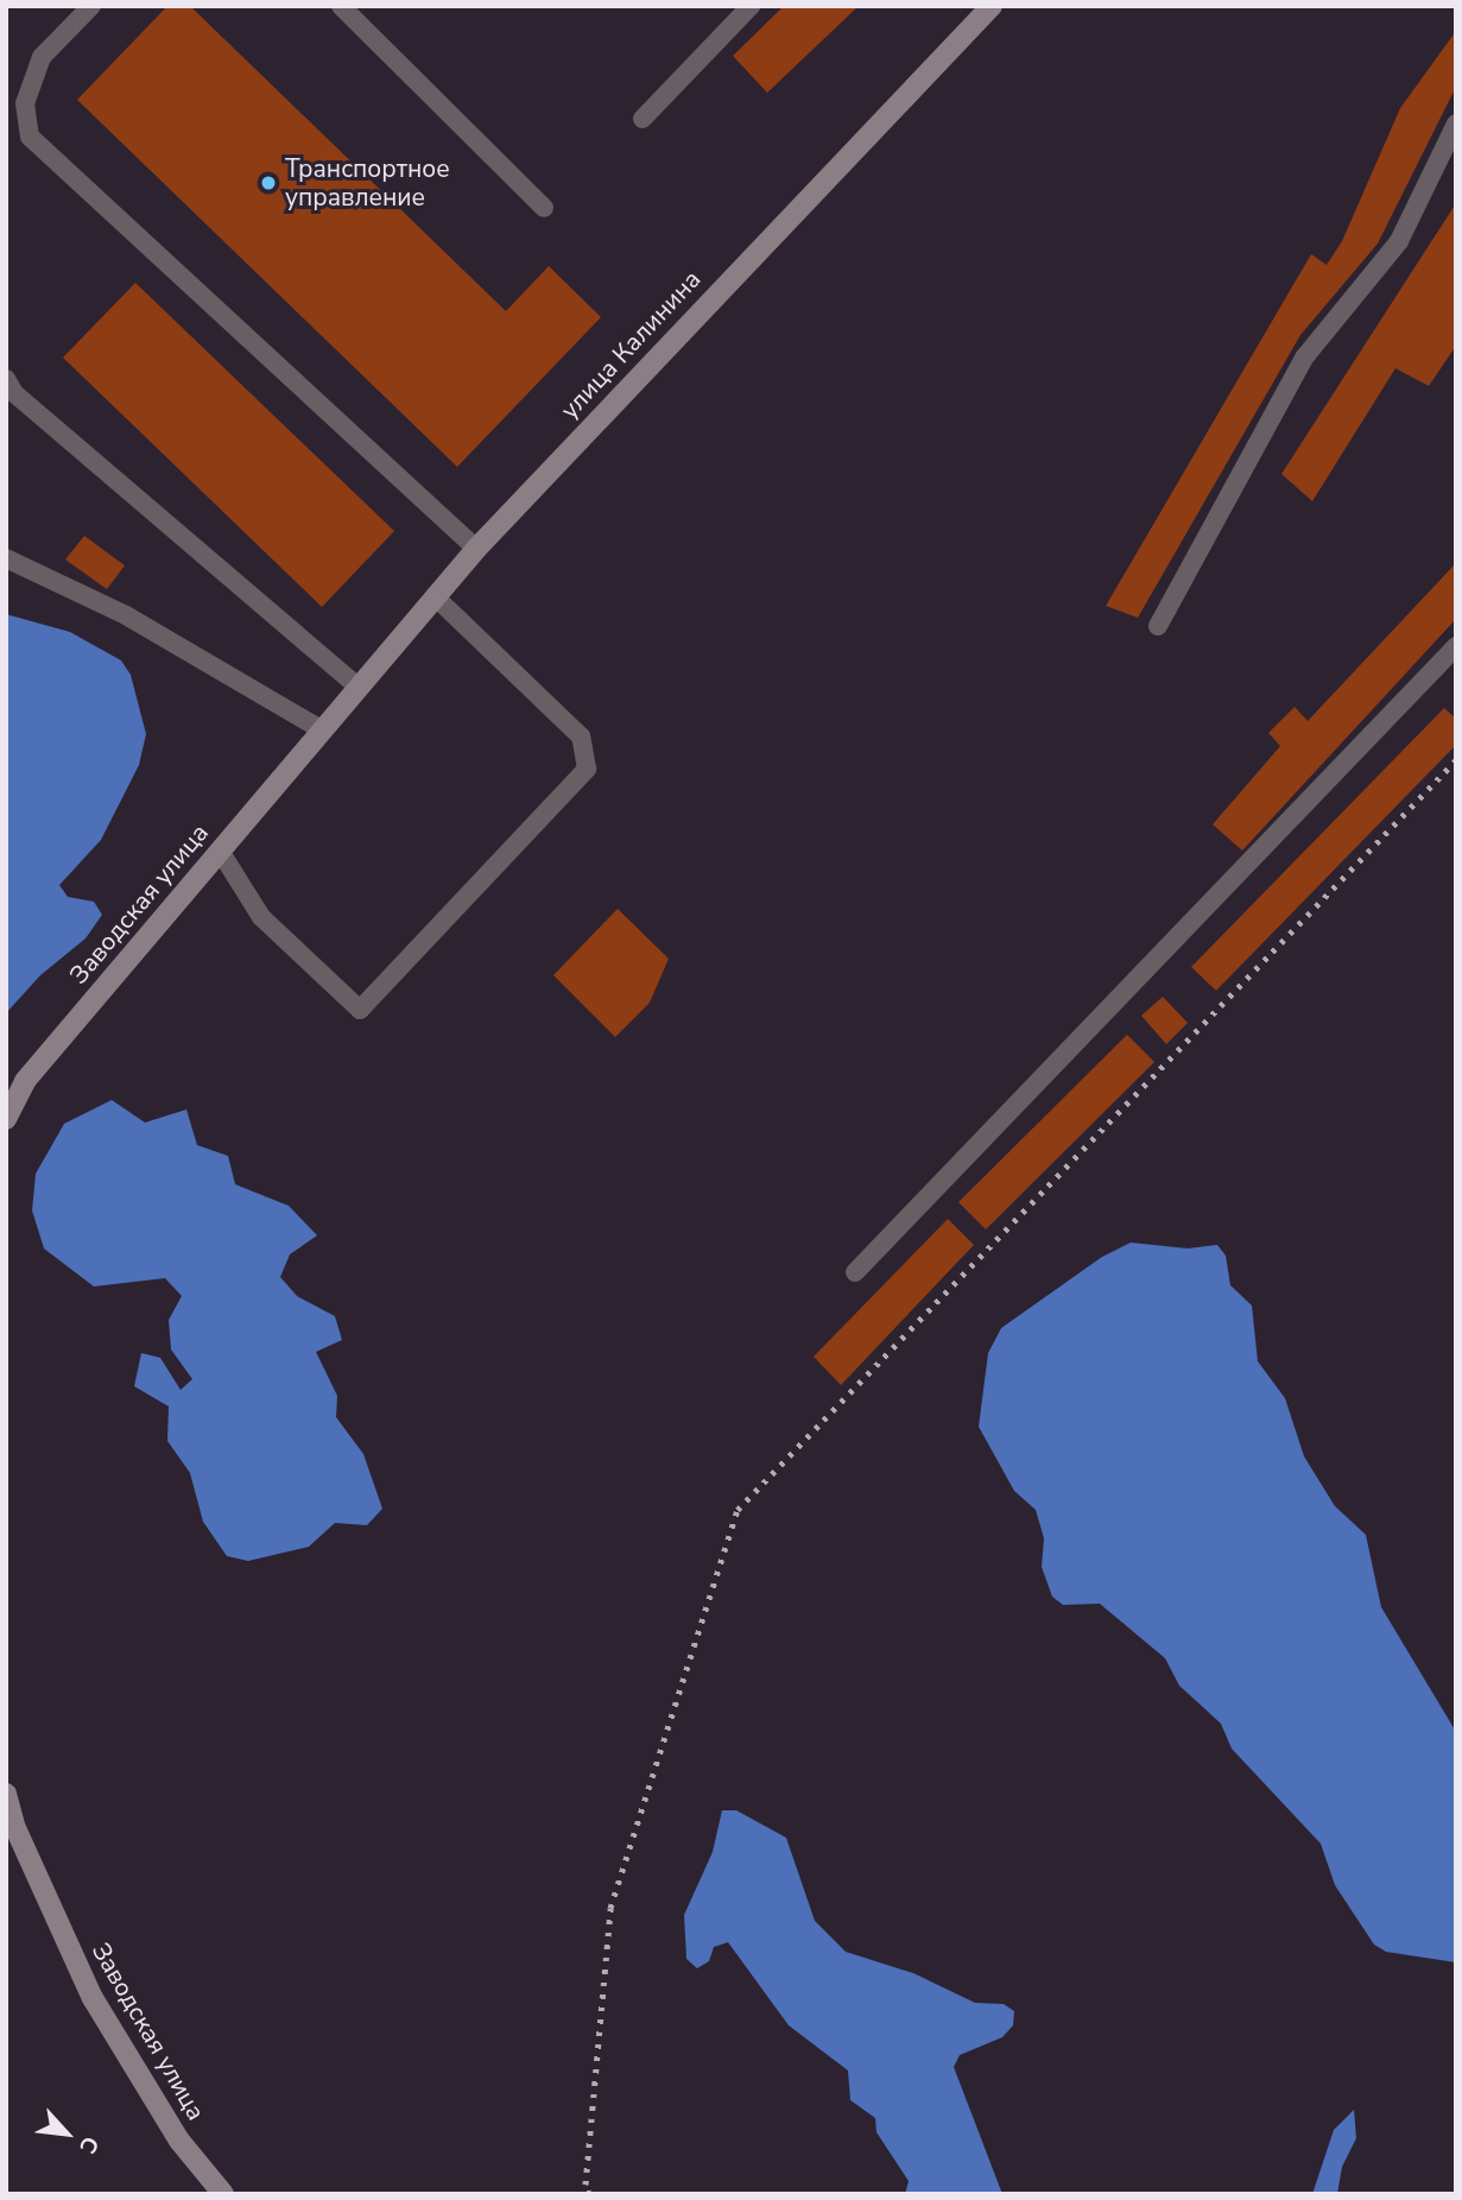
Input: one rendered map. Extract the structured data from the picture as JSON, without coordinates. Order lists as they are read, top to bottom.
{
  "streets": {
    "street": ["улица Калинина", "Заводская улица"]
  },
  "crossings": [
    ["улица Калинина", "Заводская улица"]
  ],
  "places": ["Транспортное управление"],
  "north": "bottom right"
}
